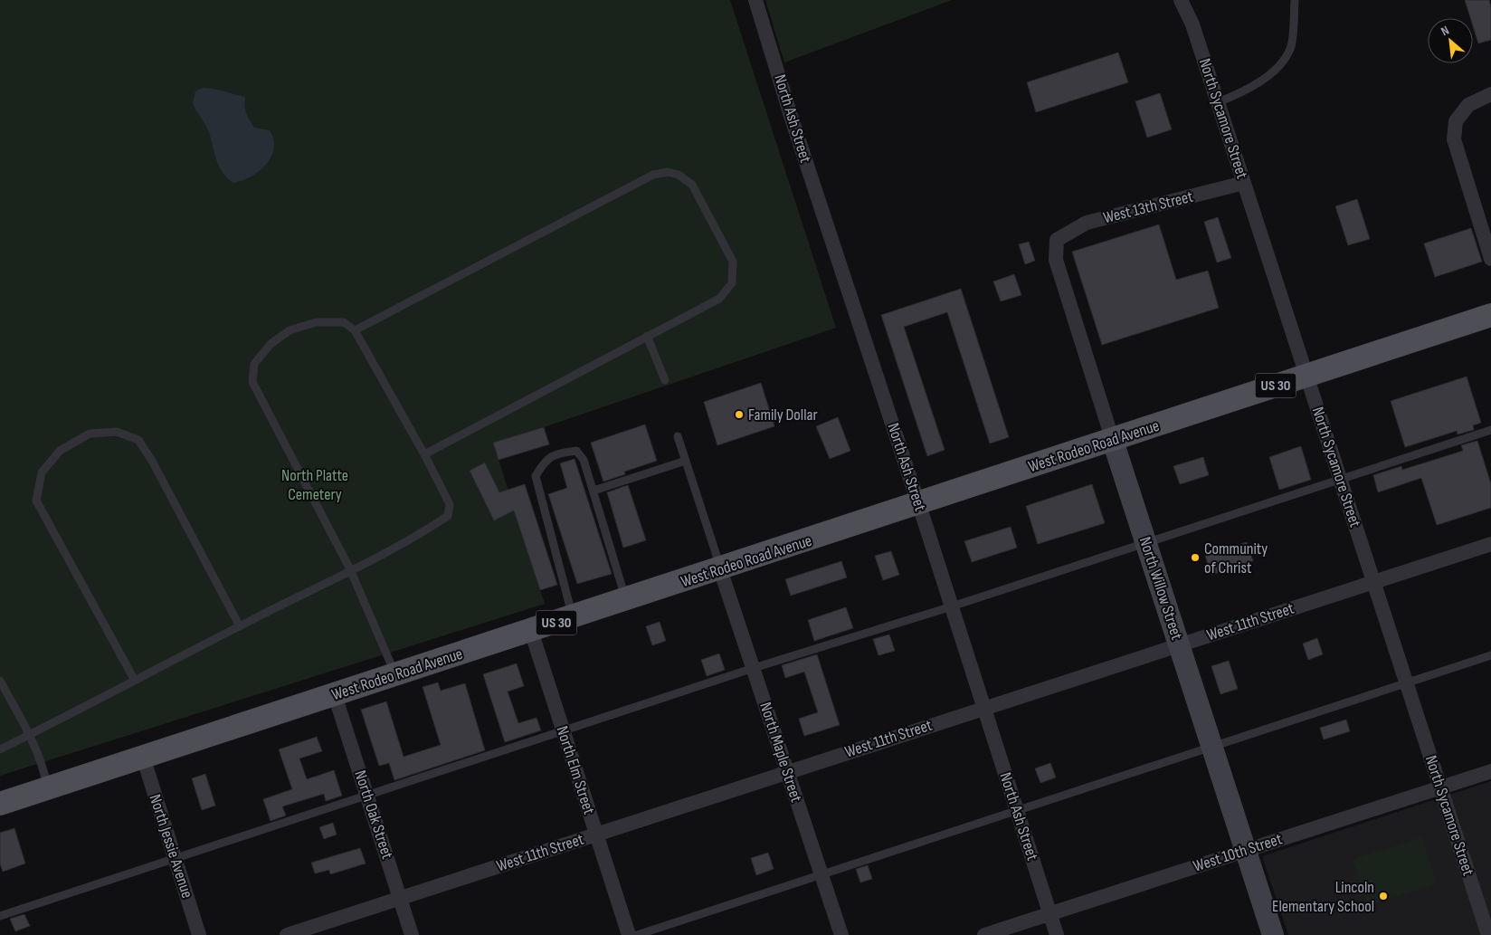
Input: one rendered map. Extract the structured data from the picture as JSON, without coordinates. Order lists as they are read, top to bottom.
{
  "streets": {
    "main road": ["US 30", "West Rodeo Road Avenue", "North Willow Street"],
    "street": [
      "North Ash Street",
      "North Sycamore Street",
      "West 13th Street",
      "West 11th Street",
      "North Maple Street",
      "North Elm Street",
      "North Oak Street",
      "North Jessie Avenue",
      "West 10th Street"
    ]
  },
  "crossings": [
    ["North Ash Street", "West Rodeo Road Avenue"],
    ["North Ash Street", "West 11th Street"],
    ["North Ash Street", "West 10th Street"],
    ["North Sycamore Street", "West 13th Street"],
    ["North Sycamore Street", "West Rodeo Road Avenue"],
    ["North Sycamore Street", "West 11th Street"],
    ["North Sycamore Street", "West 10th Street"],
    ["West 13th Street", "North Willow Street"],
    ["West Rodeo Road Avenue", "North Willow Street"],
    ["West Rodeo Road Avenue", "North Maple Street"],
    ["West Rodeo Road Avenue", "North Elm Street"],
    ["West Rodeo Road Avenue", "North Oak Street"],
    ["West Rodeo Road Avenue", "North Jessie Avenue"],
    ["North Willow Street", "West 11th Street"],
    ["North Willow Street", "West 10th Street"],
    ["West 11th Street", "North Maple Street"],
    ["West 11th Street", "North Elm Street"],
    ["West 11th Street", "North Oak Street"]
  ],
  "parks": ["North Platte Cemetery"],
  "places": ["Family Dollar", "Community of Christ", "Lincoln Elementary School"],
  "north": "top left"
}
